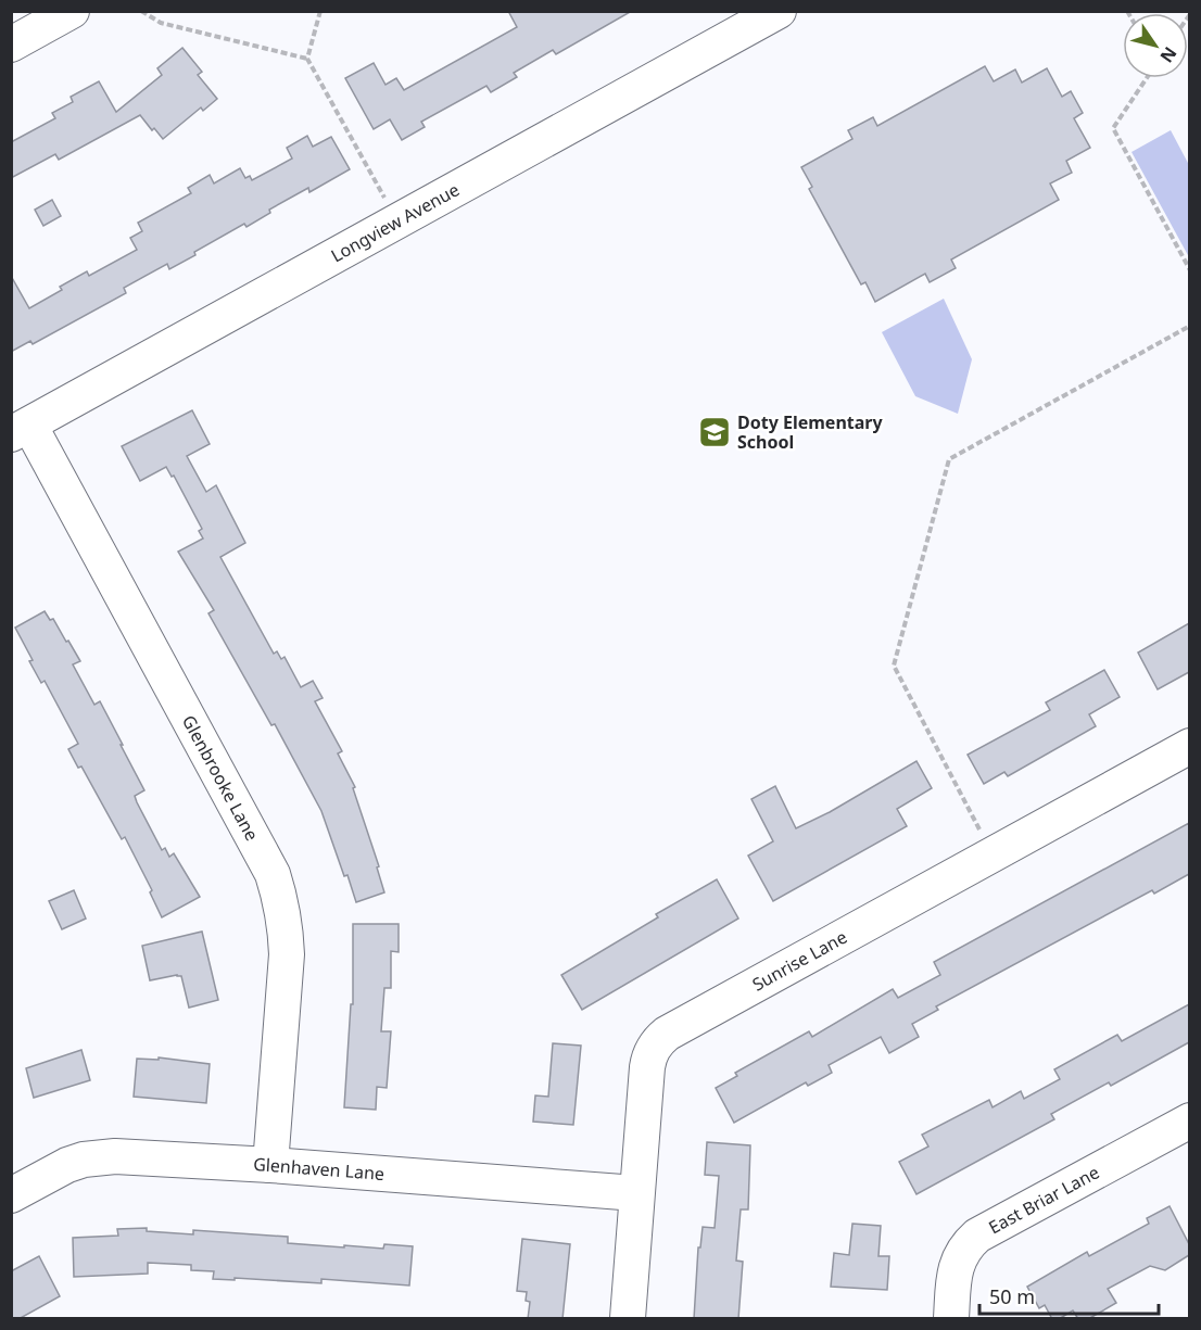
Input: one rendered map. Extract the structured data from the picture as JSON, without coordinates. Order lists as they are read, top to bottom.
{
  "streets": {
    "street": [
      "Longview Avenue",
      "Glenbrooke Lane",
      "Sunrise Lane",
      "Glenhaven Lane",
      "East Briar Lane"
    ]
  },
  "crossings": [
    ["Longview Avenue", "Glenbrooke Lane"],
    ["Glenbrooke Lane", "Glenhaven Lane"],
    ["Sunrise Lane", "Glenhaven Lane"]
  ],
  "places": {
    "school or university": ["Doty Elementary School"]
  },
  "scale_bar": "50 m",
  "north": "bottom right"
}
